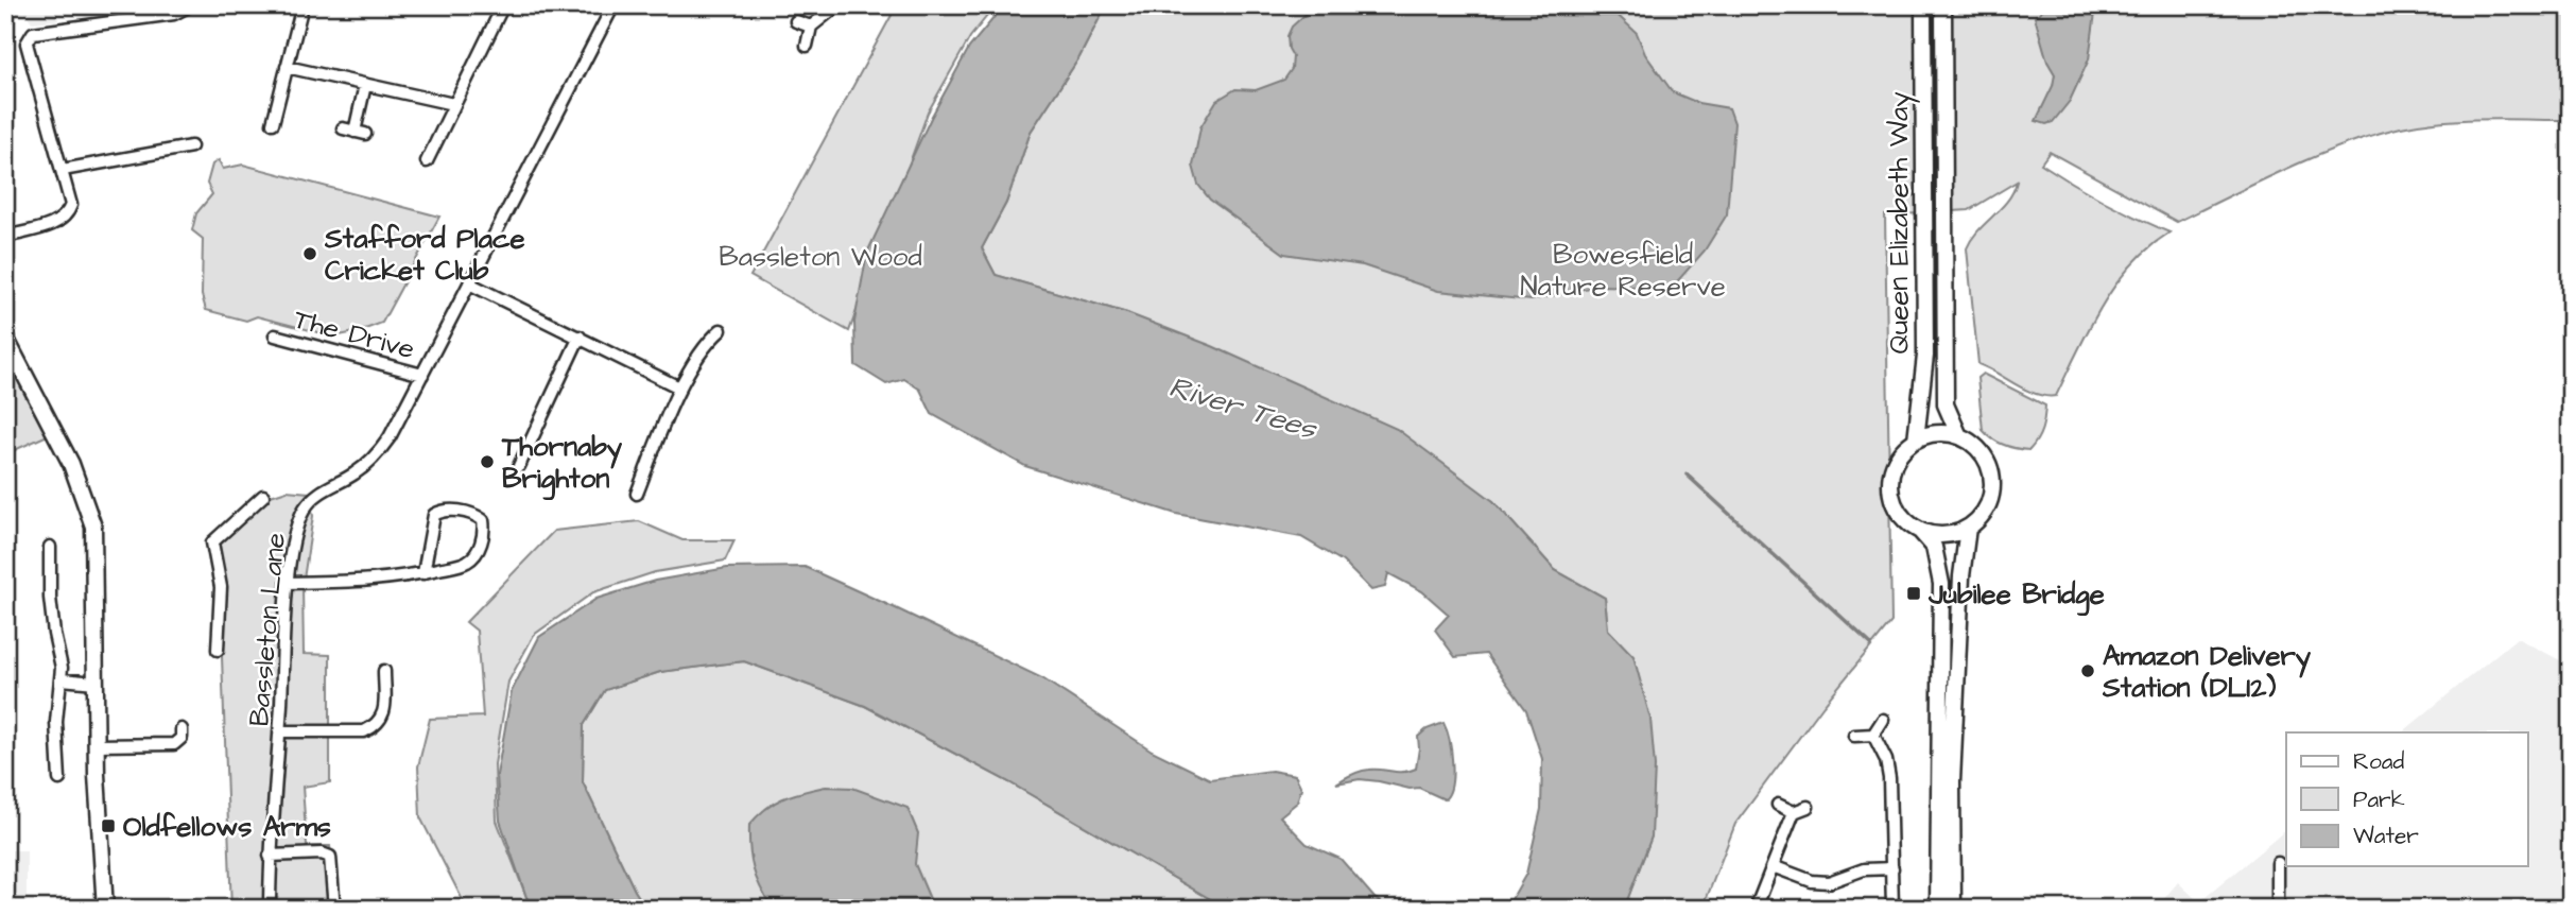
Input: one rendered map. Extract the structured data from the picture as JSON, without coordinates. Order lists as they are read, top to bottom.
{
  "streets": {
    "street": ["Queen Elizabeth Way", "The Drive", "Bassleton Lane"]
  },
  "crossings": [
    ["The Drive", "Bassleton Lane"]
  ],
  "water": ["River Tees"],
  "parks": ["Bowesfield Nature Reserve", "Bassleton Wood"],
  "places": {
    "other": ["Stafford Place Cricket Club", "Thornaby Brighton", "Amazon Delivery Station (DLI2)"],
    "transit": ["Jubilee Bridge", "Oldfellows Arms"]
  },
  "legend": ["Road", "Park", "Water"]
}
